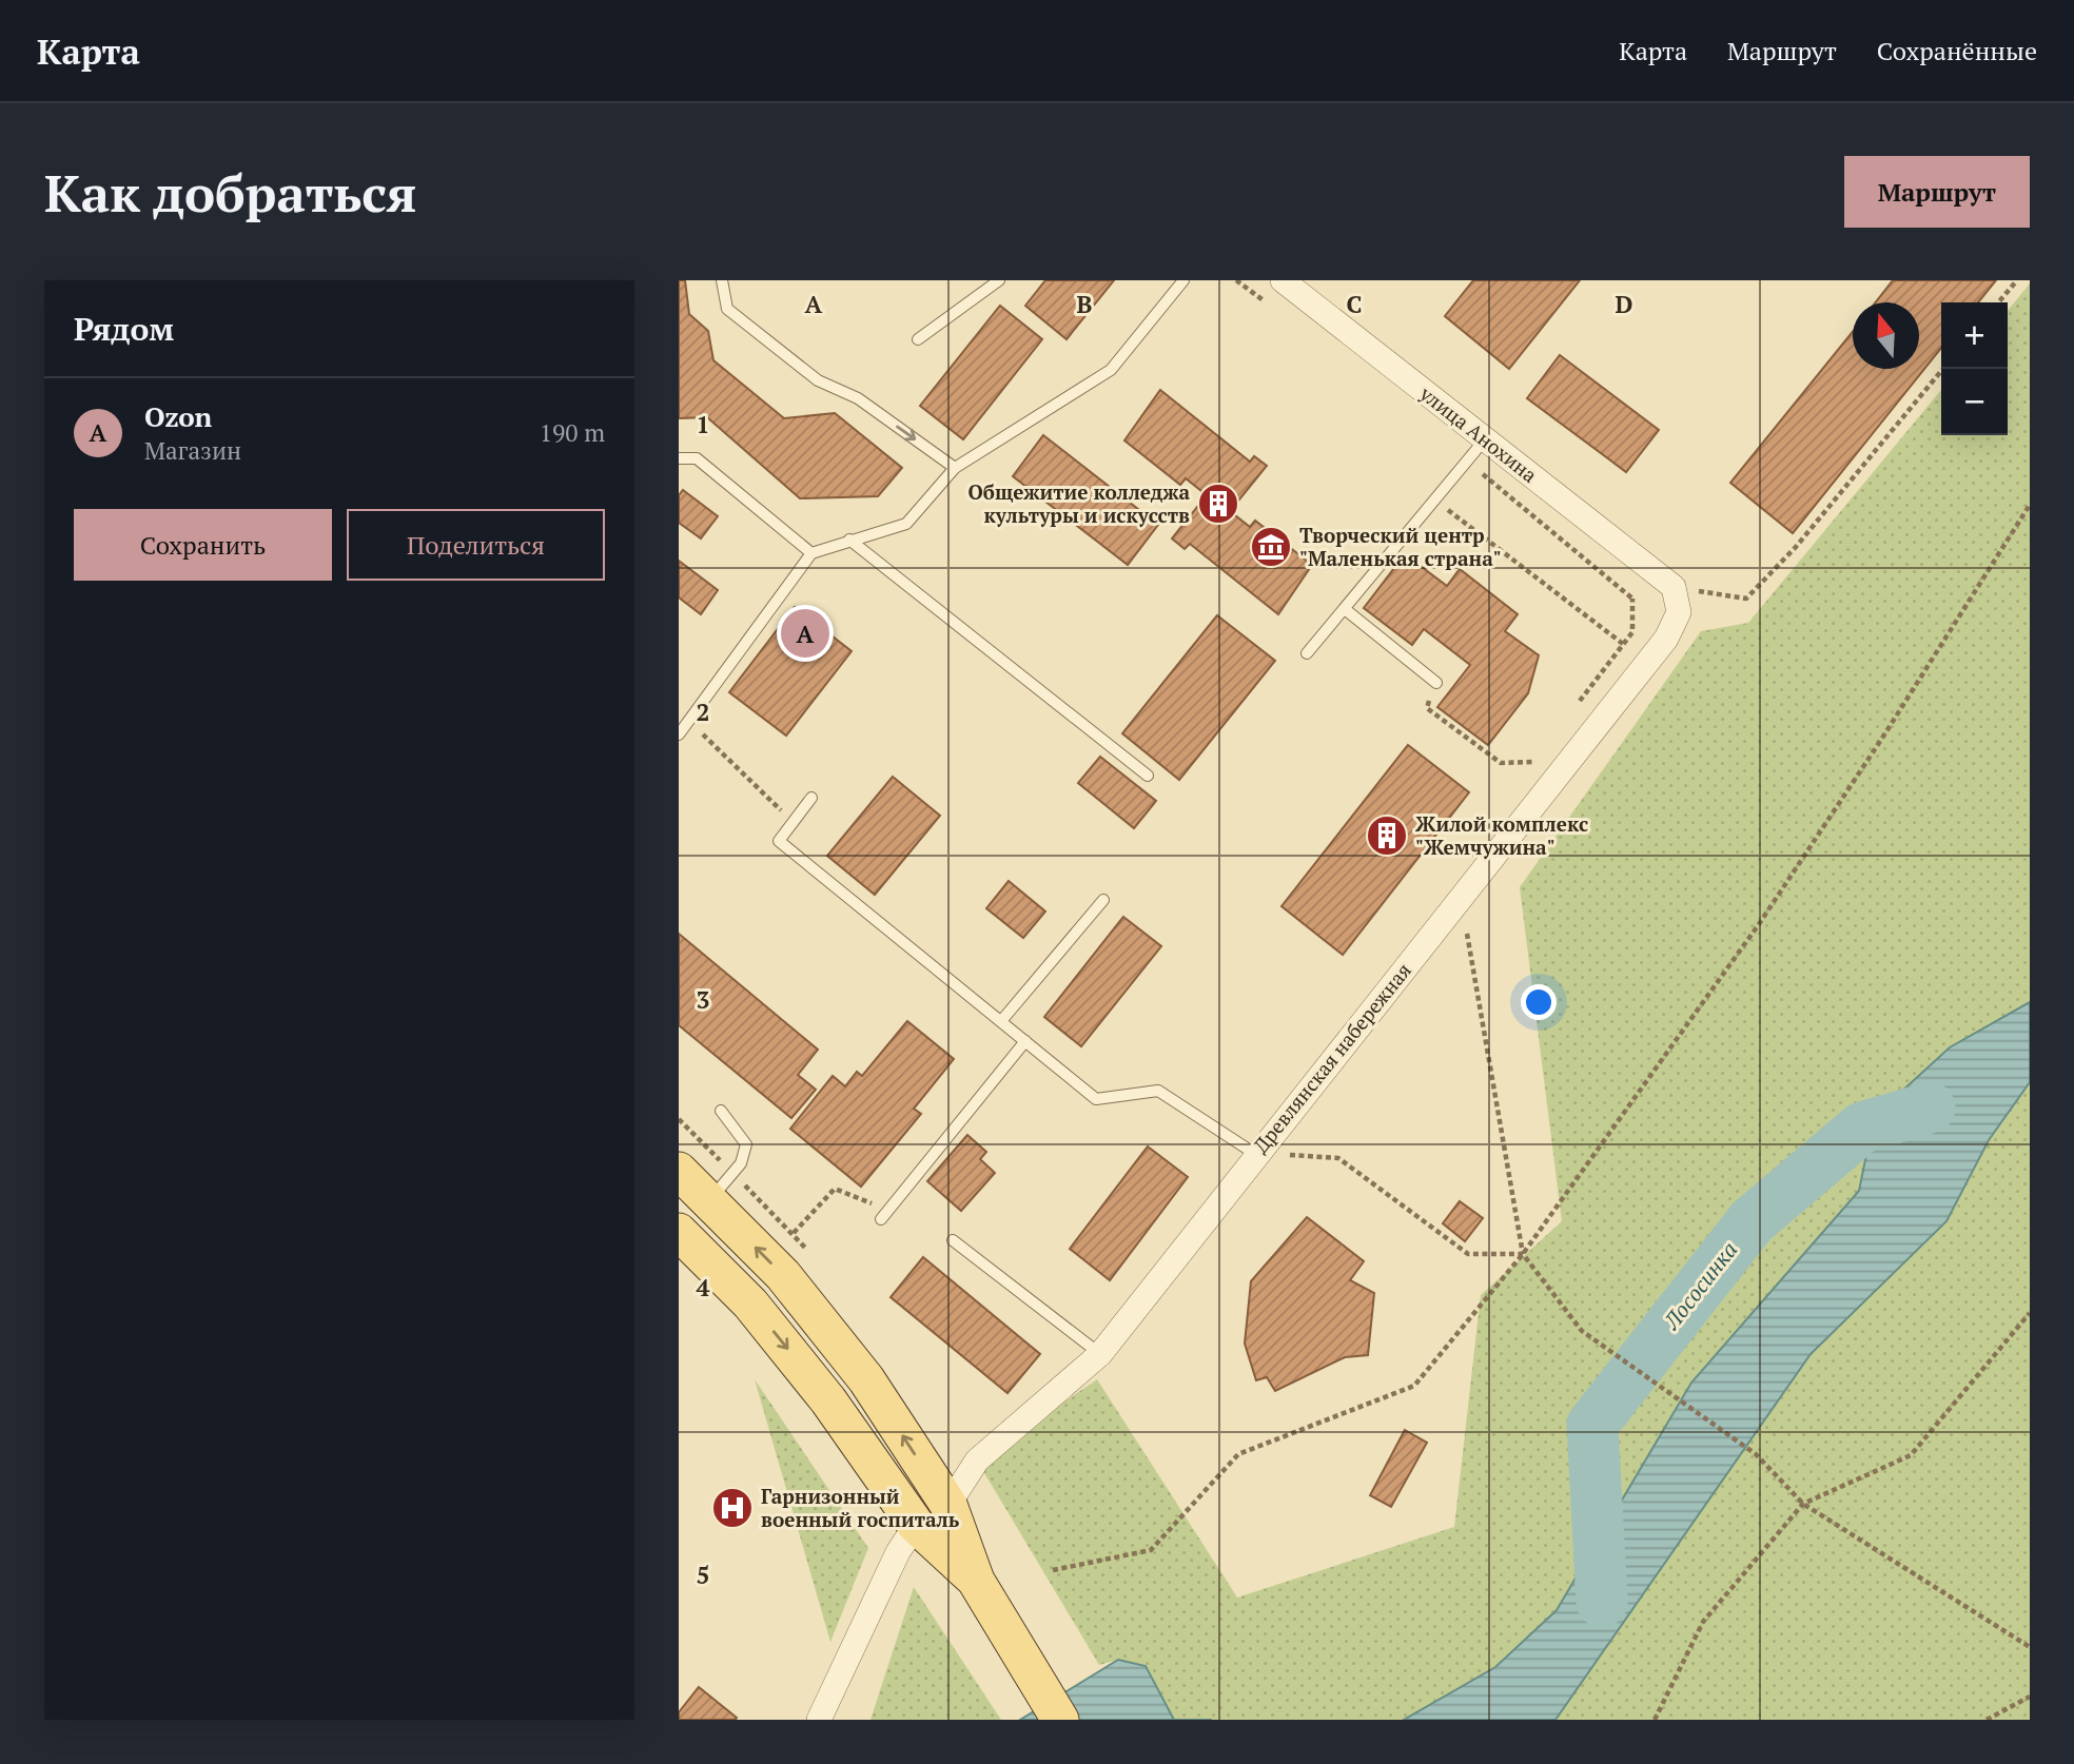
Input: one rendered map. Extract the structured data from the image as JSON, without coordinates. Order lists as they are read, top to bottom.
{
  "streets": {
    "street": ["улица Анохина", "Древлянская набережная"]
  },
  "crossings": [
    ["улица Анохина", "Древлянская набережная"]
  ],
  "water": ["Лососинка"],
  "places": {
    "building": ["Общежитие колледжа культуры и искусств", "Жилой комплекс \"Жемчужина\""],
    "museum": ["Творческий центр \"Маленькая страна\""],
    "hospital": ["Гарнизонный военный госпиталь"]
  },
  "north": "top",
  "page": {
    "header": "Карта",
    "nav": ["Карта", "Маршрут", "Сохранённые"],
    "buttons": [
      "Маршрут",
      ["Сохранить", "Поделиться"]
    ],
    "title": "Как добраться",
    "heading": "Рядом",
    "map_buttons": ["+", "−"],
    "list": [
      {
        "mark": "A",
        "name": "Ozon",
        "note": "Магазин",
        "value": "190 m"
      }
    ],
    "pins": "A"
  },
  "grid": {
    "columns": [
      "A",
      "B",
      "C",
      "D"
    ],
    "rows": [
      "1",
      "2",
      "3",
      "4",
      "5"
    ]
  }
}
